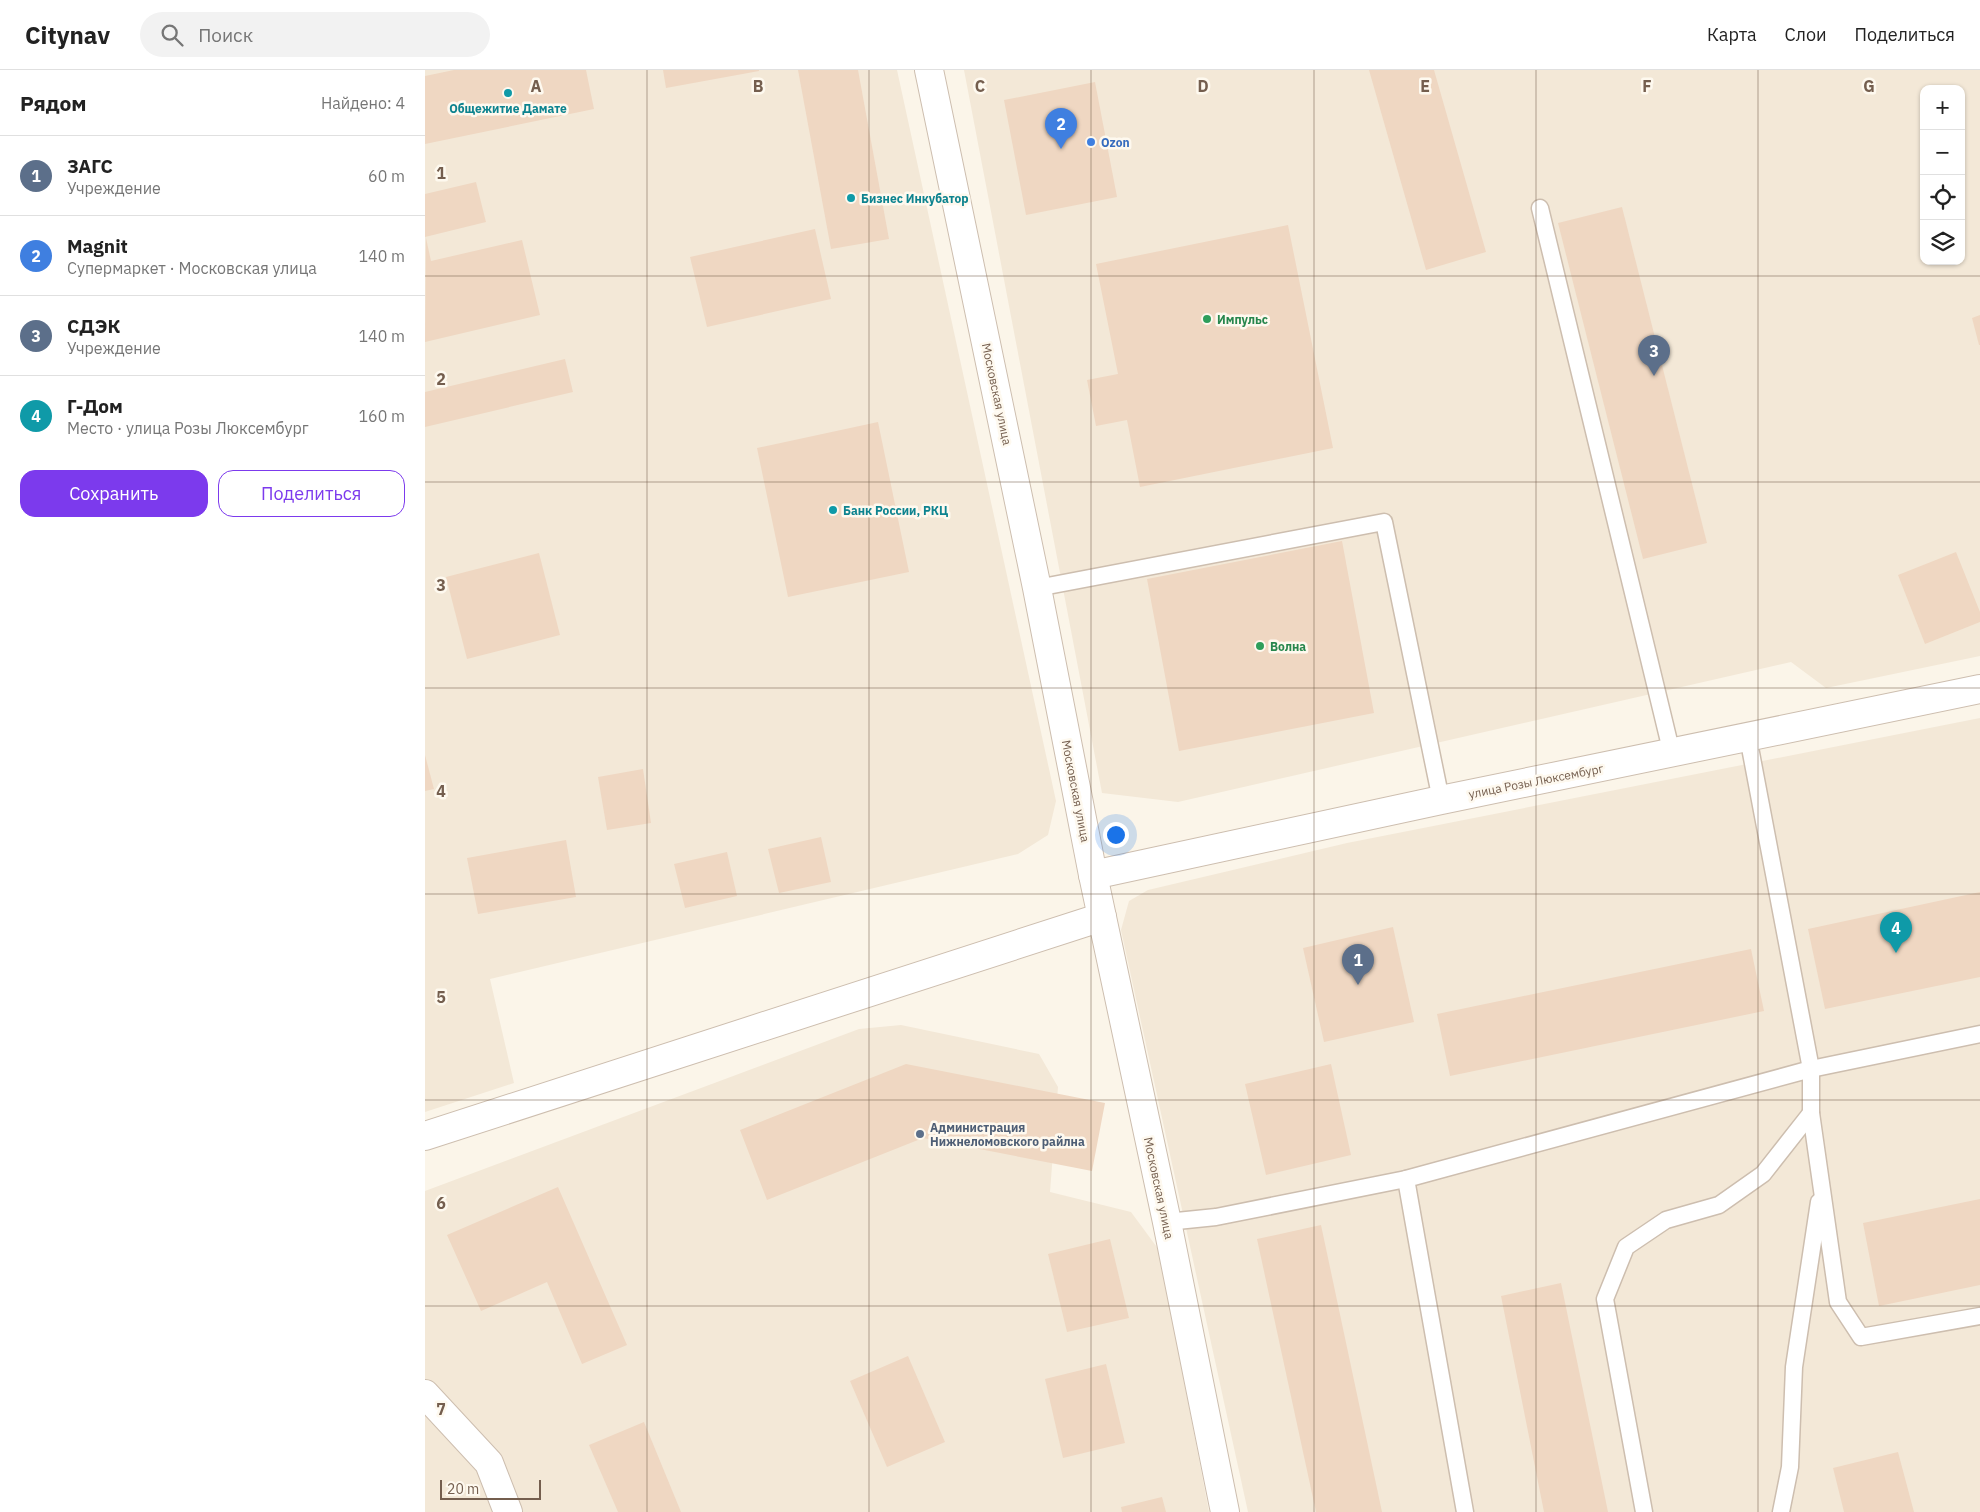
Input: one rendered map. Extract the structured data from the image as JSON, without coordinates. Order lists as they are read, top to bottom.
{
  "streets": {
    "street": ["Московская улица", "улица Розы Люксембург"]
  },
  "crossings": [
    ["Московская улица", "улица Розы Люксембург"]
  ],
  "places": [
    "Общежитие Дамате",
    "Ozon",
    "Бизнес Инкубатор",
    "Импульс",
    "Банк России, РКЦ",
    "Волна",
    "Администрация Нижнеломовского райлна"
  ],
  "scale_bar": "20 m",
  "page": {
    "header": "Citynav",
    "search": "Поиск",
    "nav": ["Карта", "Слои", "Поделиться"],
    "heading": ["Рядом", "Найдено: 4"],
    "map_buttons": ["+", "−"],
    "pins": [
      "2",
      "3",
      "4",
      "1"
    ],
    "list": [
      {
        "mark": "1",
        "name": "ЗАГС",
        "note": "Учреждение",
        "value": "60 m"
      },
      {
        "mark": "2",
        "name": "Magnit",
        "note": "Супермаркет · Московская улица",
        "value": "140 m"
      },
      {
        "mark": "3",
        "name": "СДЭК",
        "note": "Учреждение",
        "value": "140 m"
      },
      {
        "mark": "4",
        "name": "Г-Дом",
        "note": "Место · улица Розы Люксембург",
        "value": "160 m"
      }
    ],
    "buttons": ["Сохранить", "Поделиться"],
    "scale": "20 m"
  },
  "grid": {
    "columns": [
      "A",
      "B",
      "C",
      "D",
      "E",
      "F",
      "G"
    ],
    "rows": [
      "1",
      "2",
      "3",
      "4",
      "5",
      "6",
      "7"
    ]
  }
}
